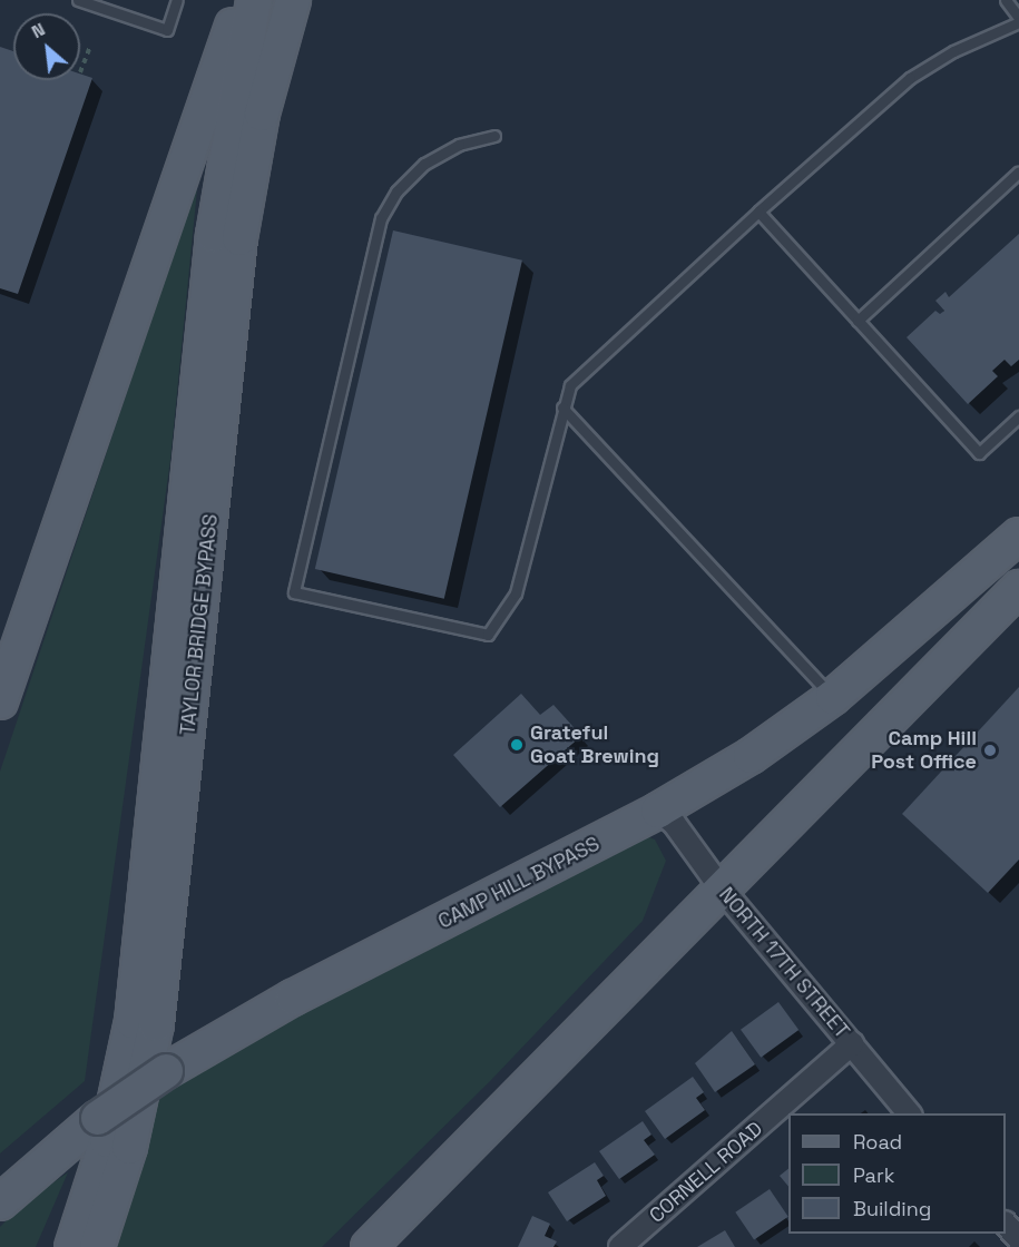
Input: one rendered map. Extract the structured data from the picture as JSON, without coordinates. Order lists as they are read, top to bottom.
{
  "streets": {
    "main road": ["TAYLOR BRIDGE BYPASS", "CAMP HILL BYPASS"],
    "street": ["NORTH 17TH STREET", "CORNELL ROAD"]
  },
  "crossings": [
    ["CAMP HILL BYPASS", "NORTH 17TH STREET"],
    ["NORTH 17TH STREET", "CORNELL ROAD"]
  ],
  "places": ["Grateful Goat Brewing", "Camp Hill Post Office"],
  "legend": ["Road", "Park", "Building"],
  "north": "top left"
}
